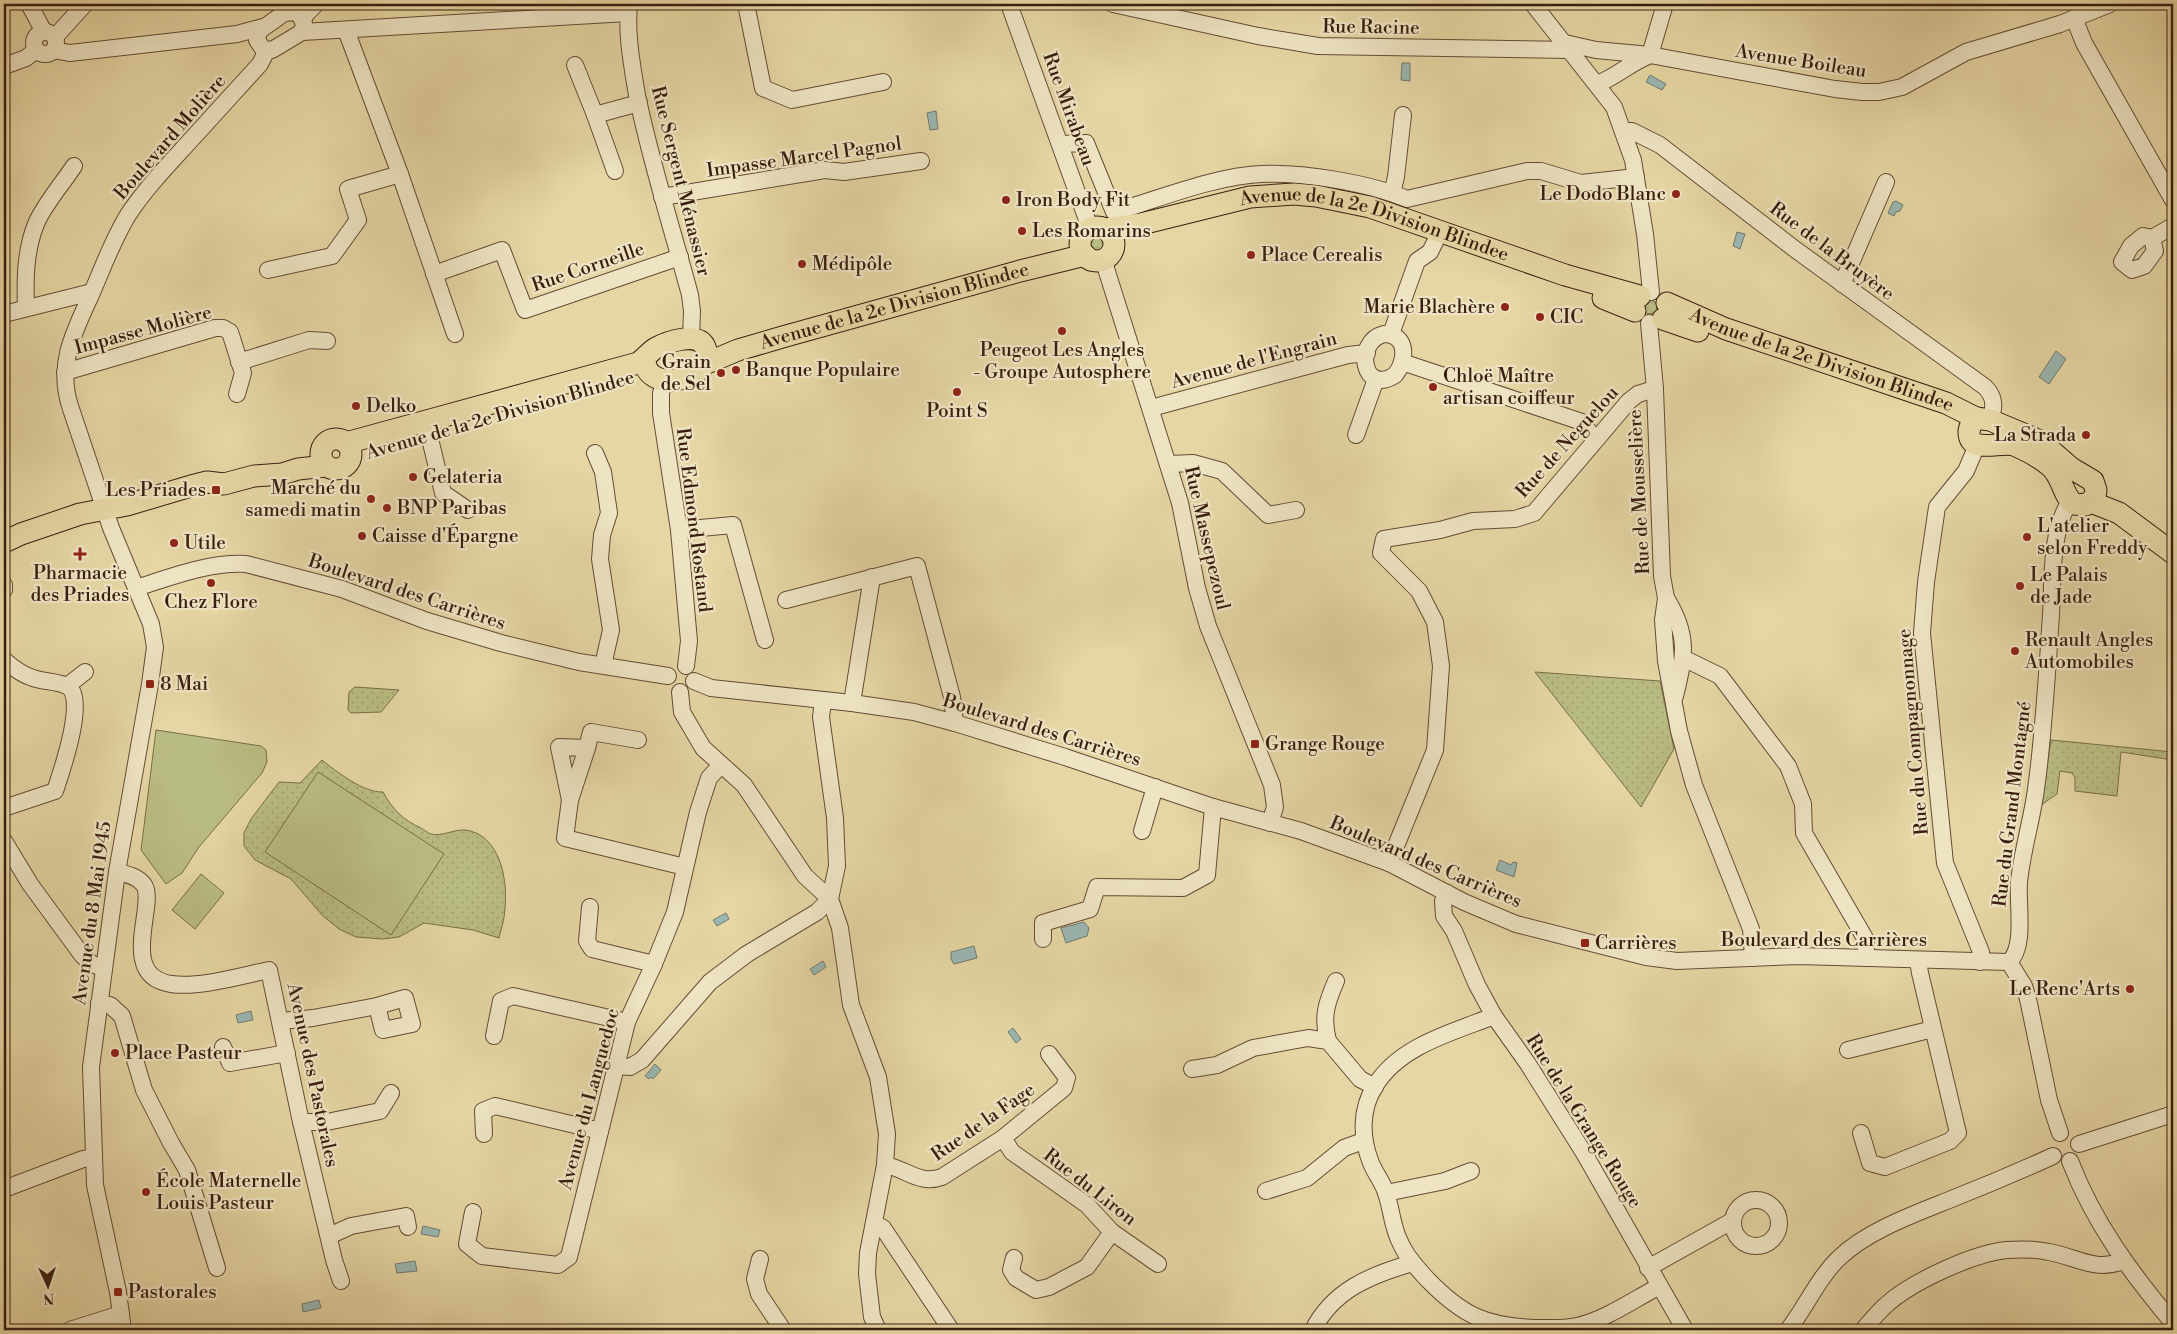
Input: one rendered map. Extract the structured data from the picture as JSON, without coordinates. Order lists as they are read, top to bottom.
{
  "streets": {
    "main road": ["Avenue de la 2e Division Blindee"],
    "street": [
      "Rue Racine",
      "Avenue Boileau",
      "Rue Mirabeau",
      "Boulevard Molière",
      "Impasse Marcel Pagnol",
      "Rue Sergent Ménassier",
      "Rue de la Bruyère",
      "Rue Corneille",
      "Impasse Molière",
      "Avenue de l'Engrain",
      "Rue de Neguelou",
      "Rue de Mousselière",
      "Rue Edmond Rostand",
      "Rue Massepezoul",
      "Boulevard des Carrières",
      "Rue du Compagnonnage",
      "Rue du Grand Montagné",
      "Avenue du 8 Mai 1945",
      "Avenue des Pastorales",
      "Avenue du Languedoc",
      "Rue de la Grange Rouge",
      "Rue de la Fage",
      "Rue du Liron"
    ]
  },
  "crossings": [
    ["Rue Racine", "Avenue Boileau"],
    ["Rue Racine", "Rue de Mousselière"],
    ["Rue Mirabeau", "Avenue de la 2e Division Blindee"],
    ["Rue Mirabeau", "Rue Massepezoul"],
    ["Boulevard Molière", "Avenue de la 2e Division Blindee"],
    ["Boulevard Molière", "Impasse Molière"],
    ["Boulevard Molière", "Avenue du 8 Mai 1945"],
    ["Impasse Marcel Pagnol", "Rue Sergent Ménassier"],
    ["Rue Sergent Ménassier", "Avenue de la 2e Division Blindee"],
    ["Rue Sergent Ménassier", "Rue Corneille"],
    ["Avenue de la 2e Division Blindee", "Rue de la Bruyère"],
    ["Avenue de la 2e Division Blindee", "Rue de Mousselière"],
    ["Avenue de la 2e Division Blindee", "Rue Edmond Rostand"],
    ["Avenue de la 2e Division Blindee", "Rue Massepezoul"],
    ["Avenue de la 2e Division Blindee", "Rue du Compagnonnage"],
    ["Avenue de la 2e Division Blindee", "Rue du Grand Montagné"],
    ["Avenue de la 2e Division Blindee", "Avenue du 8 Mai 1945"],
    ["Rue de la Bruyère", "Rue de Mousselière"],
    ["Rue de la Bruyère", "Rue du Compagnonnage"],
    ["Avenue de l'Engrain", "Rue Massepezoul"],
    ["Rue de Neguelou", "Rue de Mousselière"],
    ["Rue de Neguelou", "Boulevard des Carrières"],
    ["Rue de Mousselière", "Boulevard des Carrières"],
    ["Rue Edmond Rostand", "Boulevard des Carrières"],
    ["Rue Massepezoul", "Boulevard des Carrières"],
    ["Boulevard des Carrières", "Rue du Compagnonnage"],
    ["Boulevard des Carrières", "Rue du Grand Montagné"],
    ["Boulevard des Carrières", "Avenue du 8 Mai 1945"],
    ["Boulevard des Carrières", "Rue de la Grange Rouge"],
    ["Avenue du 8 Mai 1945", "Avenue des Pastorales"],
    ["Rue de la Fage", "Rue du Liron"]
  ],
  "places": {
    "other": [
      "Le Dodo Blanc",
      "Iron Body Fit",
      "Les Romarins",
      "Place Cerealis",
      "Médipôle",
      "Marie Blachère",
      "CIC",
      "Peugeot Les Angles - Groupe Autosphere",
      "Banque Populaire",
      "Grain de Sel",
      "Chloë Maître artisan coiffeur",
      "Point S",
      "Delko",
      "La Strada",
      "Gelateria",
      "Marché du samedi matin",
      "BNP Paribas",
      "Caisse d'Épargne",
      "L'atelier selon Freddy",
      "Utile",
      "Chez Flore",
      "Le Palais de Jade",
      "Renault Angles Automobiles",
      "Le Renc'Arts",
      "Place Pasteur",
      "École Maternelle Louis Pasteur"
    ],
    "transit": [
      "Les Priades",
      "8 Mai",
      "Grange Rouge",
      "Carrières",
      "Pastorales"
    ],
    "health": ["Pharmacie des Priades"]
  },
  "north": "bottom"
}
